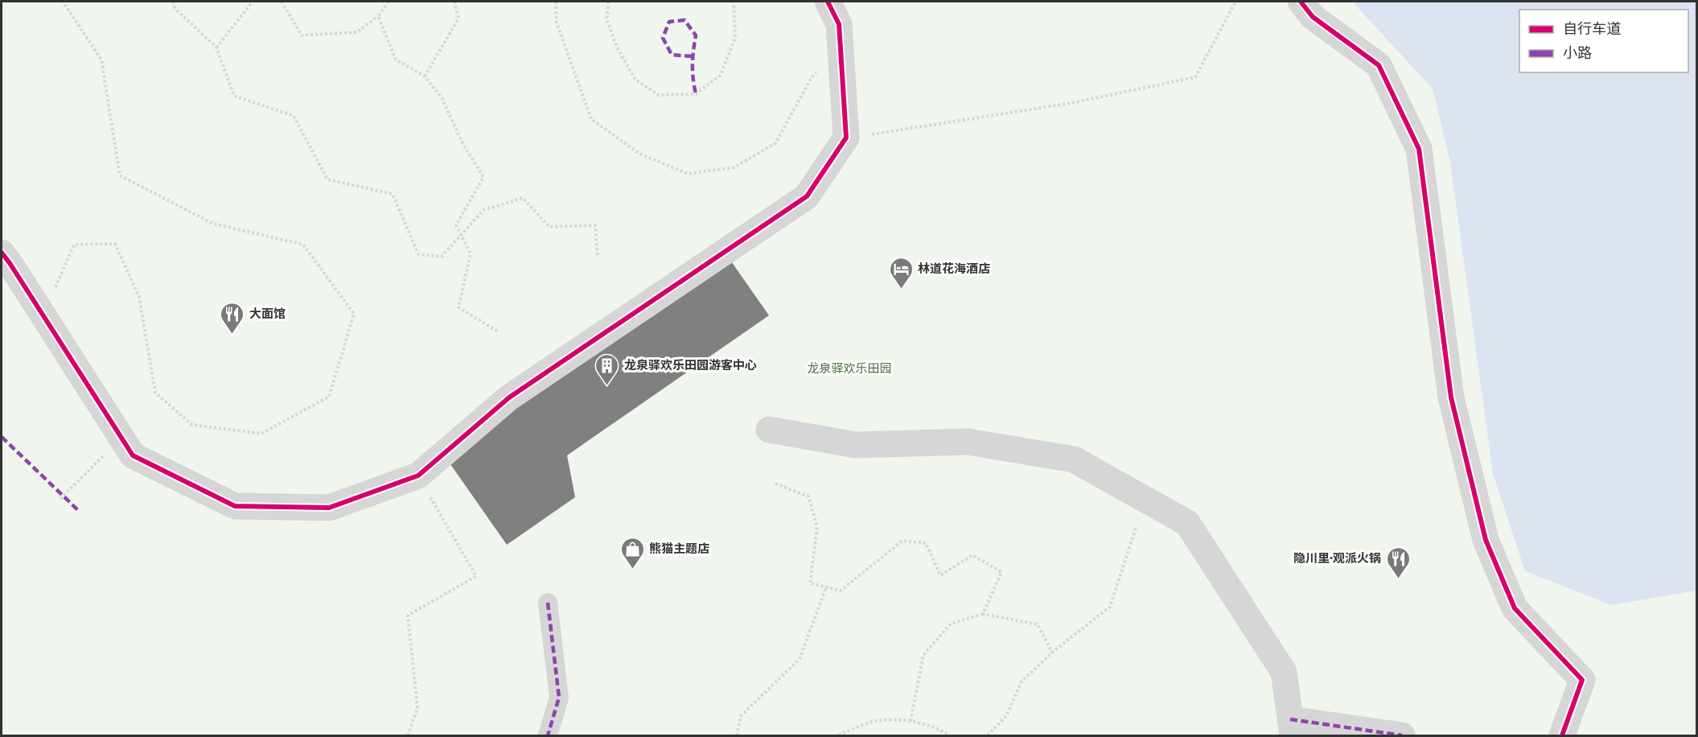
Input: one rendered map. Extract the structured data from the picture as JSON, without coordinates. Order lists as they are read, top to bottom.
{
  "parks": ["龙泉驿欢乐田园"],
  "places": {
    "hotel": ["林道花海酒店"],
    "restaurant": ["大面馆", "隐川里·观派火锅"],
    "building": ["龙泉驿欢乐田园游客中心"],
    "shop": ["熊猫主题店"]
  },
  "legend": ["自行车道", "小路"]
}
